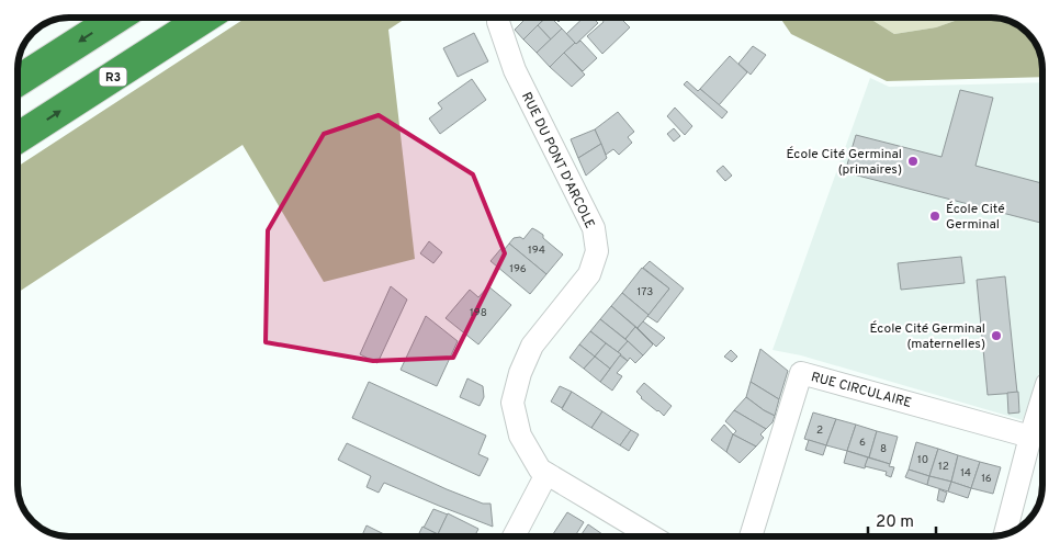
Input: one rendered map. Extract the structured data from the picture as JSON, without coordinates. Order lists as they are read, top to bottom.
{
  "streets": {
    "highway": ["R3"],
    "street": ["RUE DU PONT D'ARCOLE", "RUE CIRCULAIRE"]
  },
  "places": ["École Cité Germinal (primaires)", "École Cité Germinal", "École Cité Germinal (maternelles)"],
  "house_numbers": [
    "194",
    "196",
    "173",
    "198",
    "2",
    "6",
    "8",
    "10",
    "12",
    "14",
    "16"
  ],
  "scale_bar": "20 m"
}
